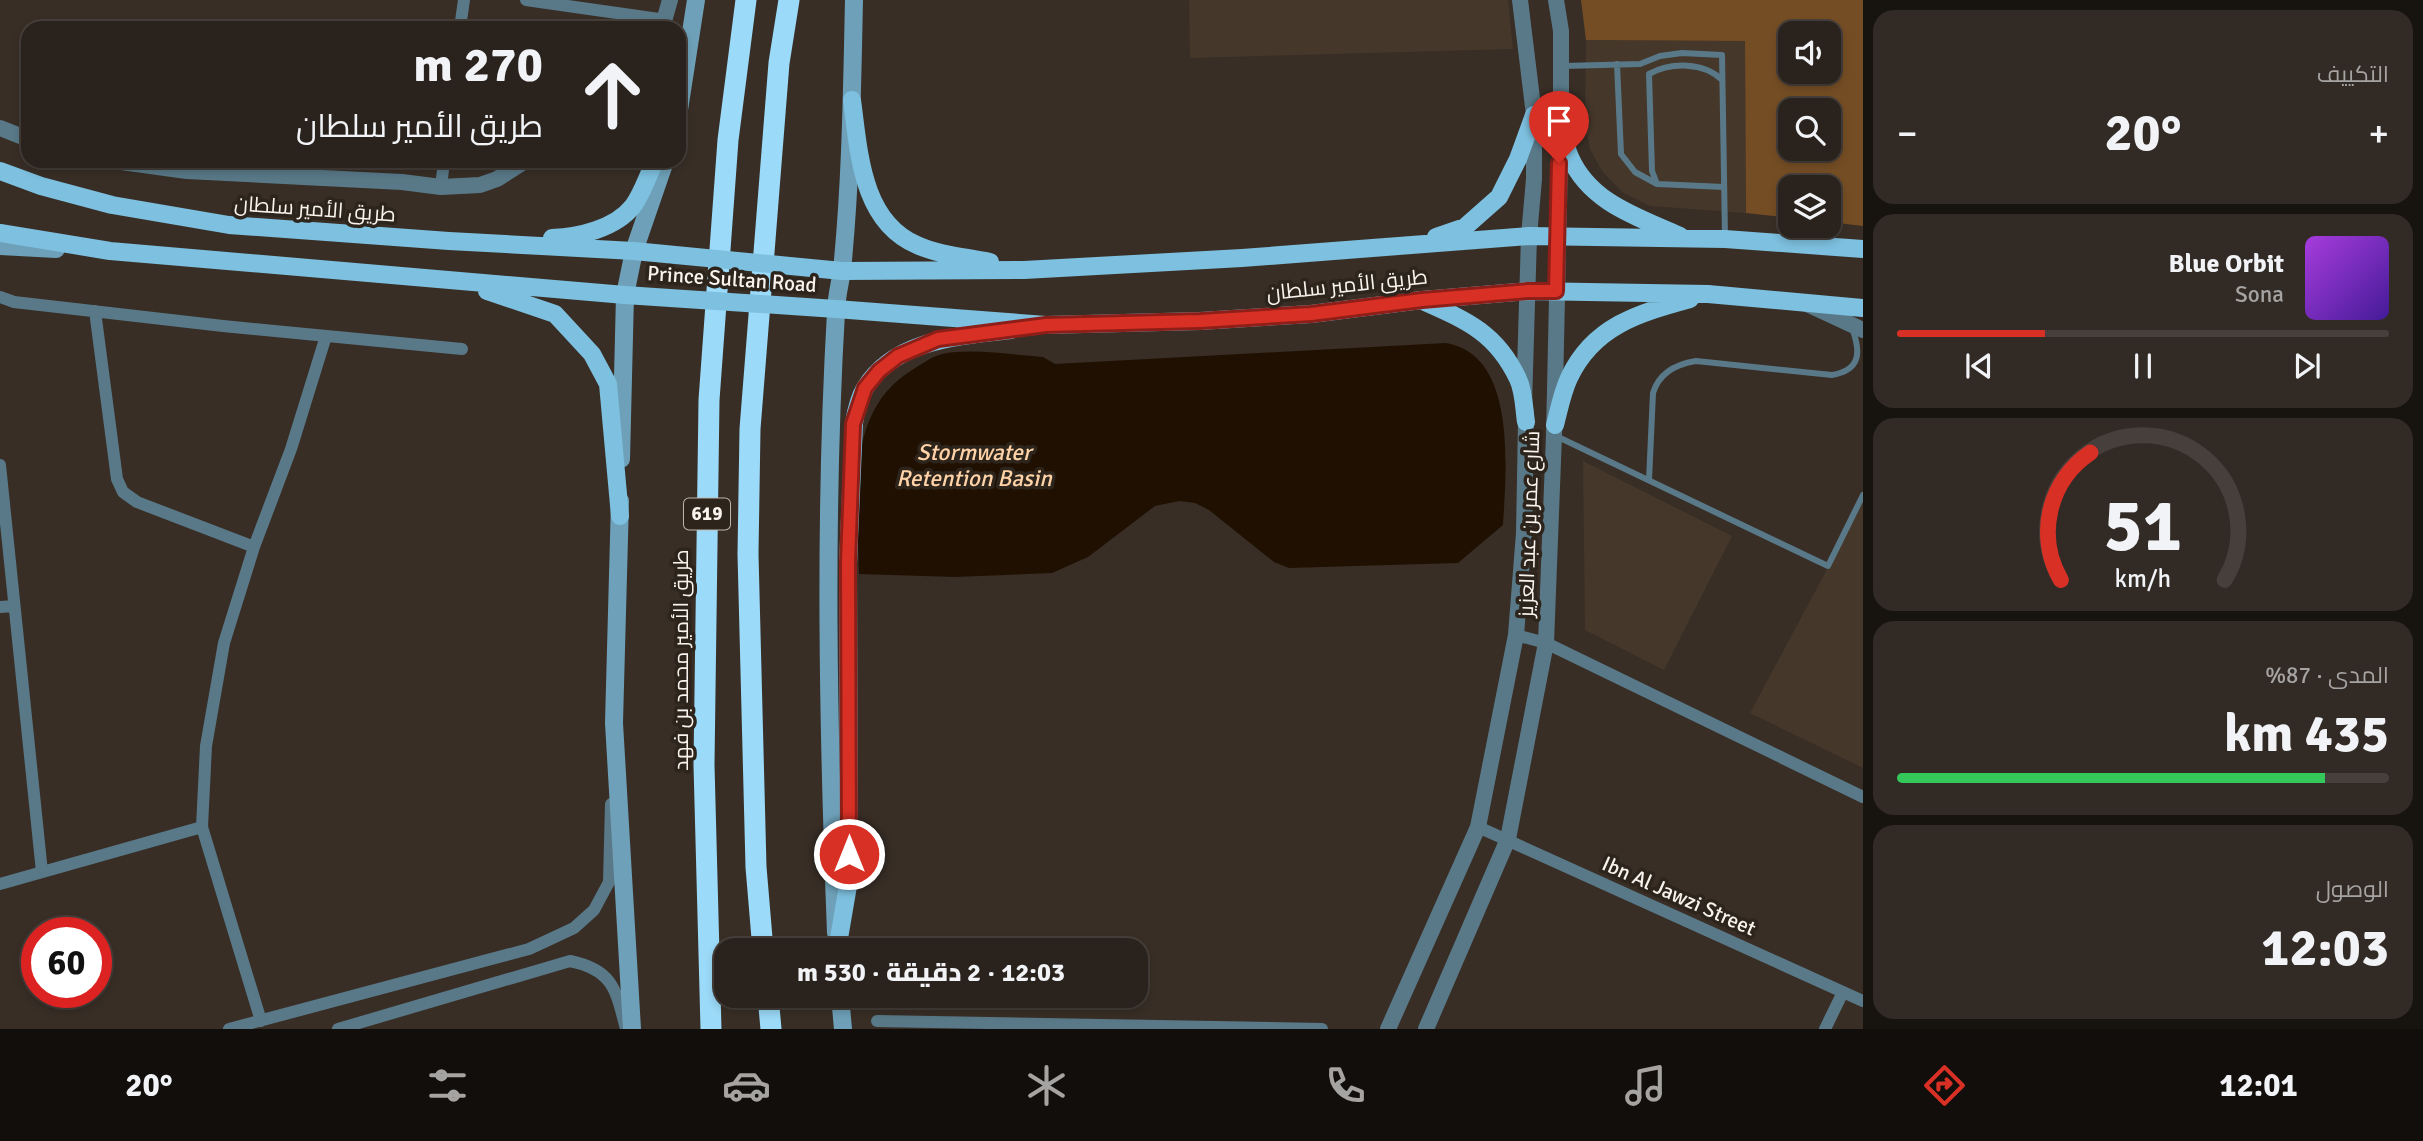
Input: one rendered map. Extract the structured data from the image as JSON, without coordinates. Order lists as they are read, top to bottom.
{
  "streets": {
    "highway": ["619", "طريق الأمير محمد بن فهد"],
    "main road": ["طريق الأمير سلطان", "Prince Sultan Road"],
    "street": ["شارع عمر بن عبد العزيز", "Ibn Al Jawzi Street"]
  },
  "crossings": [
    ["طريق الأمير سلطان", "Prince Sultan Road"],
    ["طريق الأمير سلطان", "شارع عمر بن عبد العزيز"],
    ["شارع عمر بن عبد العزيز", "Ibn Al Jawzi Street"]
  ],
  "water": ["Stormwater Retention Basin"],
  "page": {
    "tile": [
      "التكييف",
      ["المدى · 87%", "435 km"],
      ["الوصول", "12:03"]
    ],
    "turn": ["270 m", "طريق الأمير سلطان"],
    "heat": ["−", "20°", "+"],
    "song": ["Blue Orbit", "Sona"],
    "limit": "60",
    "trip": "12:03 · 2 دقيقة · 530 m",
    "tabs": ["12:01", "20°"],
    "gauge": ["51", "km/h"]
  }
}
